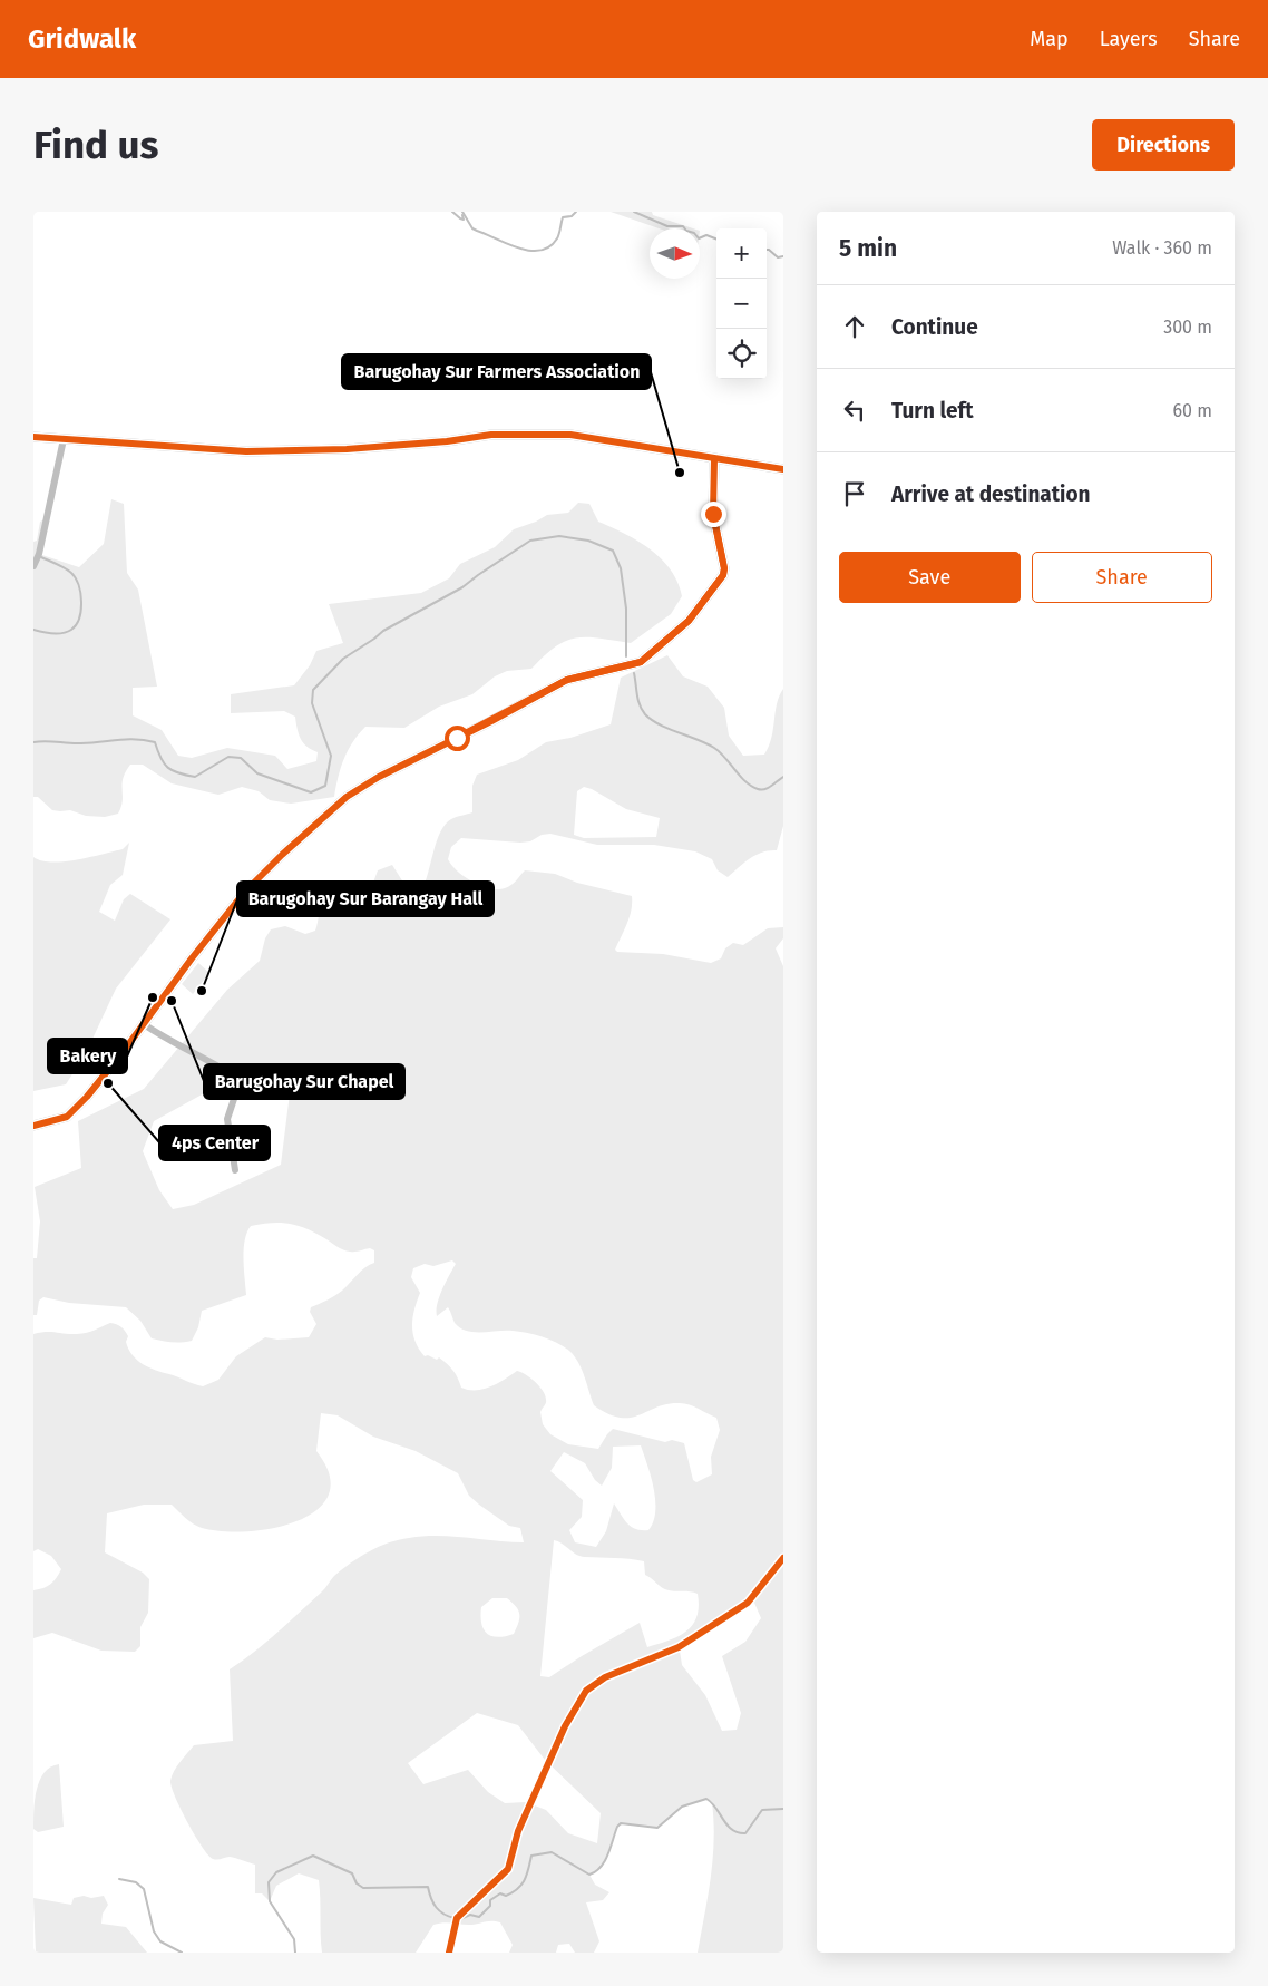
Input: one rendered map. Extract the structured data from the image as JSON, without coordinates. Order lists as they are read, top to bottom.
{
  "places": [
    "Barugohay Sur Farmers Association",
    "Barugohay Sur Barangay Hall",
    "Bakery",
    "Barugohay Sur Chapel",
    "4ps Center"
  ],
  "north": "right",
  "page": {
    "header": "Gridwalk",
    "nav": ["Map", "Layers", "Share"],
    "buttons": [
      "Directions",
      ["Save", "Share"]
    ],
    "title": "Find us",
    "heading": ["5 min", "Walk · 360 m"],
    "map_buttons": ["+", "−"],
    "list": [
      ["Continue", "300 m"],
      ["Turn left", "60 m"],
      "Arrive at destination"
    ]
  }
}
